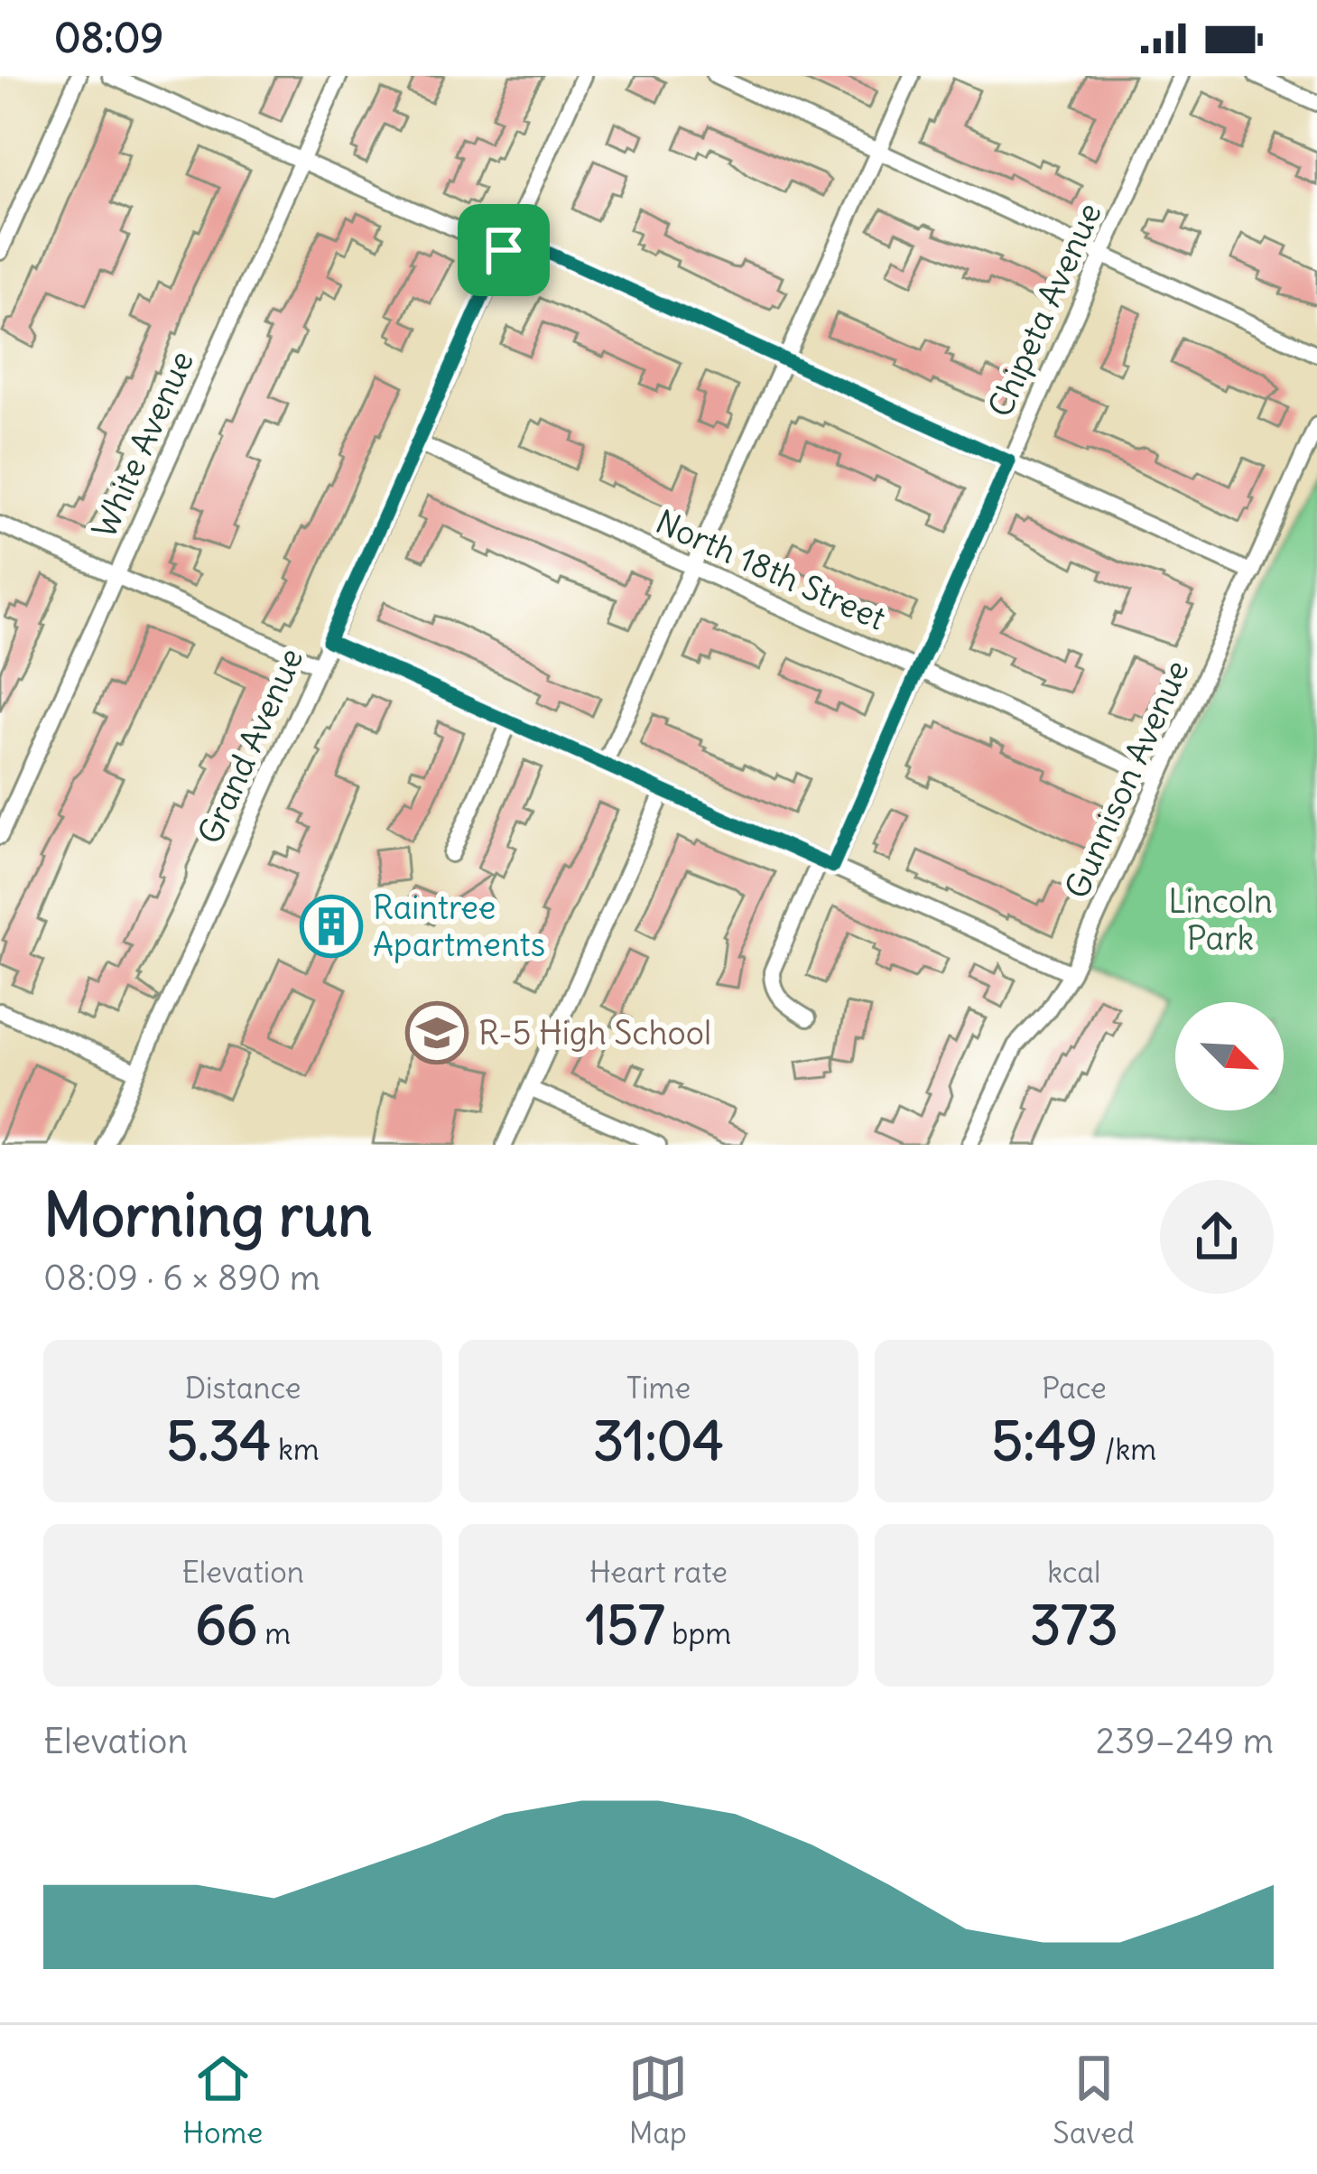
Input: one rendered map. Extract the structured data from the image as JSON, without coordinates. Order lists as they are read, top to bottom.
{
  "streets": {
    "street": [
      "Chipeta Avenue",
      "White Avenue",
      "North 18th Street",
      "Grand Avenue",
      "Gunnison Avenue"
    ]
  },
  "crossings": [
    ["Chipeta Avenue", "North 18th Street"],
    ["North 18th Street", "Grand Avenue"],
    ["North 18th Street", "Gunnison Avenue"]
  ],
  "parks": ["Lincoln Park"],
  "places": {
    "building": ["Raintree Apartments"],
    "school or university": ["R-5 High School"]
  },
  "north": "bottom right",
  "page": {
    "status": "08:09",
    "heading": ["Morning run", "08:09 · 6 × 890 m"],
    "stats": [
      ["Distance", "5.34 km"],
      ["Time", "31:04"],
      ["Pace", "5:49 /km"],
      ["Elevation", "66 m"],
      ["Heart rate", "157 bpm"],
      ["kcal", "373"]
    ],
    "chart": ["Elevation", "239–249 m"],
    "tabs": ["Home", "Map", "Saved"]
  }
}
